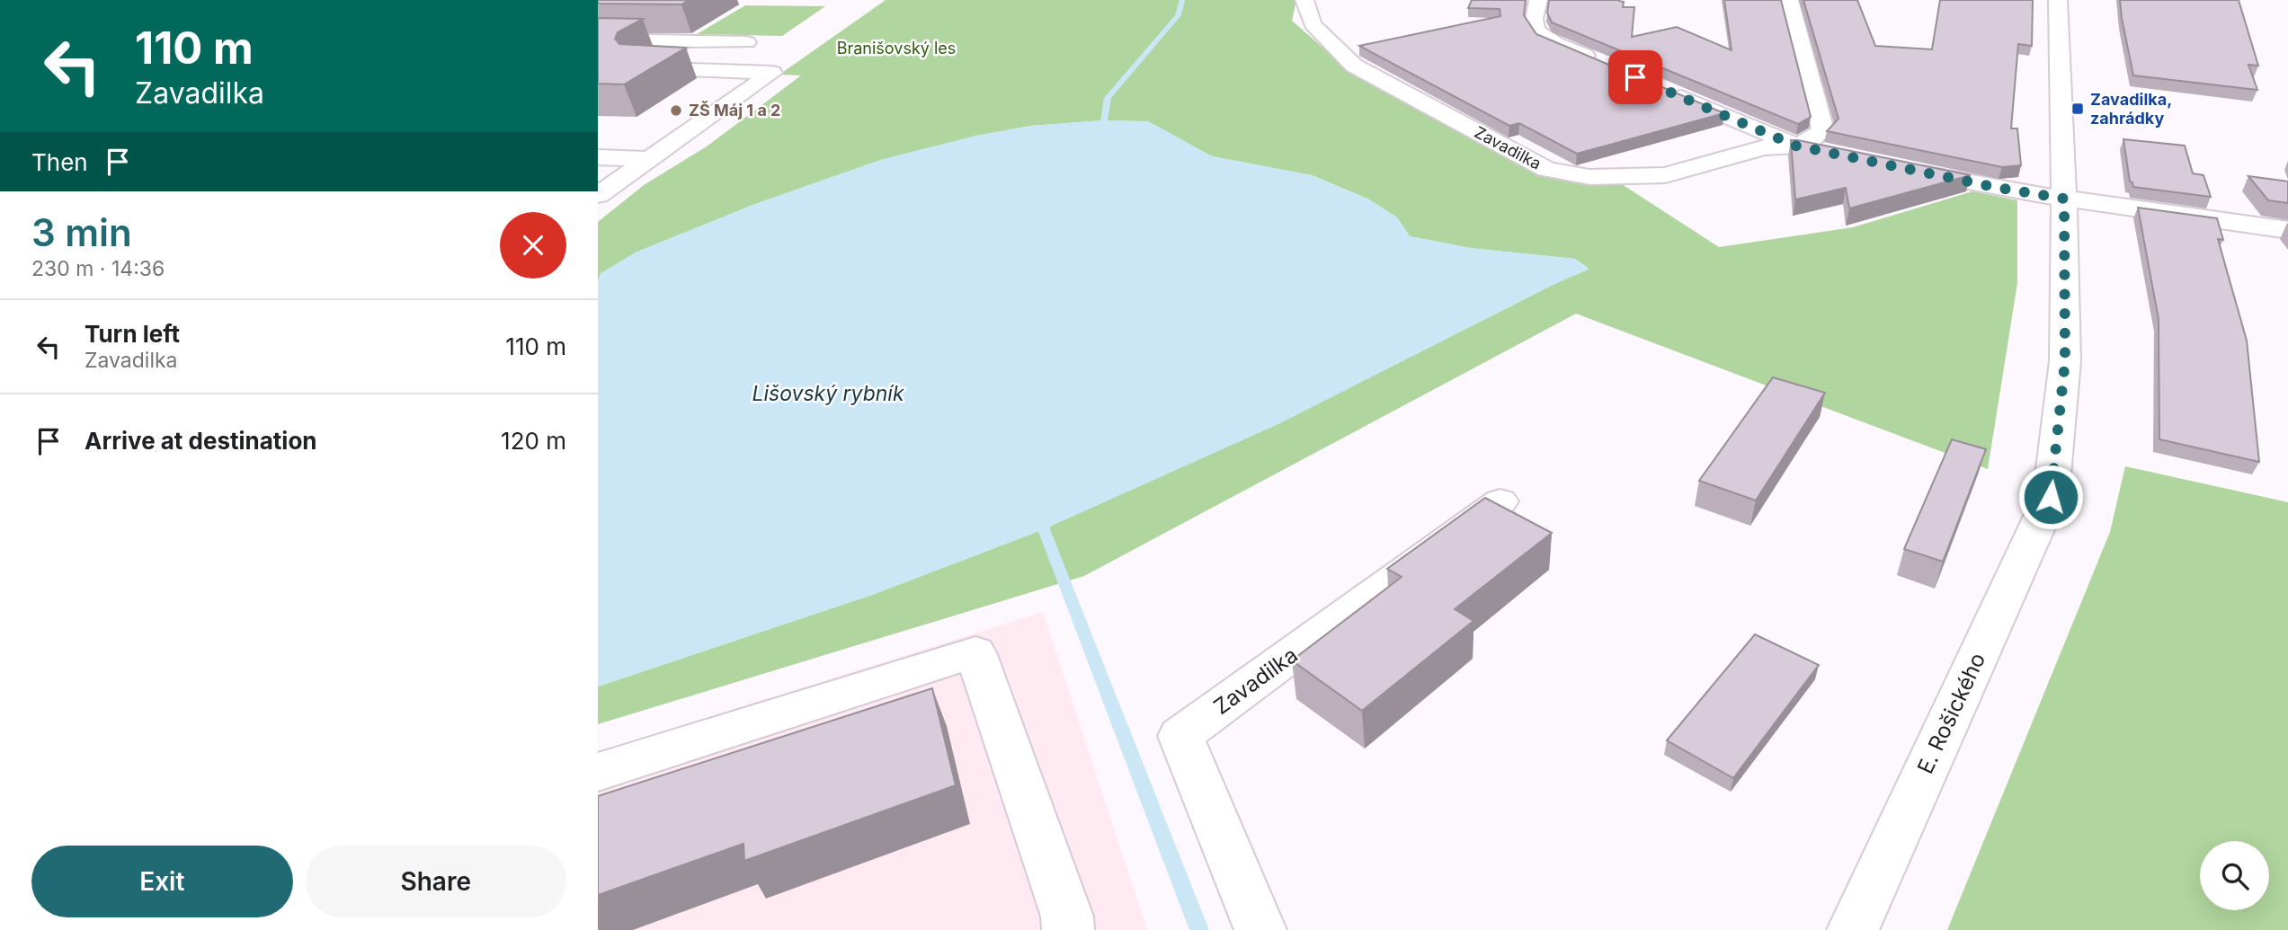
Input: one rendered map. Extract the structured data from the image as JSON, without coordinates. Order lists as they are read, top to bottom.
{
  "streets": {
    "street": ["Zavadilka", "E. Rošického"]
  },
  "water": ["Lišovský rybník"],
  "parks": ["Branišovský les"],
  "places": {
    "transit": ["Zavadilka, zahrádky"],
    "other": ["ZŠ Máj 1 a 2"]
  },
  "page": {
    "turn": ["110 m", "Zavadilka"],
    "then": "Then",
    "heading": ["3 min", "230 m · 14:36"],
    "list": [
      {
        "name": "Turn left",
        "note": "Zavadilka",
        "value": "110 m"
      },
      {
        "name": "Arrive at destination",
        "value": "120 m"
      }
    ],
    "buttons": ["Exit", "Share"]
  }
}
